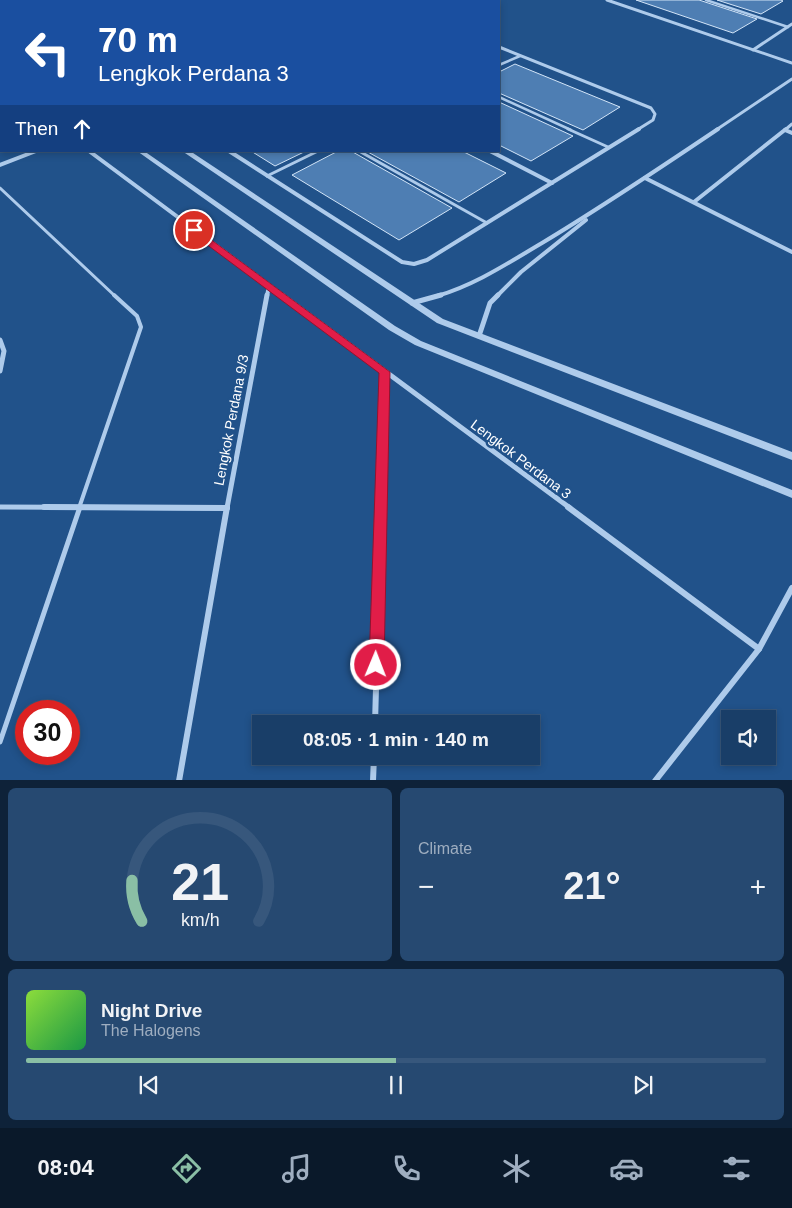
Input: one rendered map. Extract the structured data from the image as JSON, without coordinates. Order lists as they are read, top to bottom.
{
  "streets": {
    "street": ["Lengkok Perdana 9/3", "Lengkok Perdana 3"]
  },
  "crossings": [
    ["Lengkok Perdana 9/3", "Lengkok Perdana 3"]
  ],
  "page": {
    "turn": ["70 m", "Lengkok Perdana 3"],
    "then": "Then",
    "limit": "30",
    "trip": "08:05 · 1 min · 140 m",
    "tile": "Climate",
    "heat": ["−", "21°", "+"],
    "song": ["Night Drive", "The Halogens"],
    "tabs": "08:04",
    "gauge": ["21", "km/h"]
  }
}
